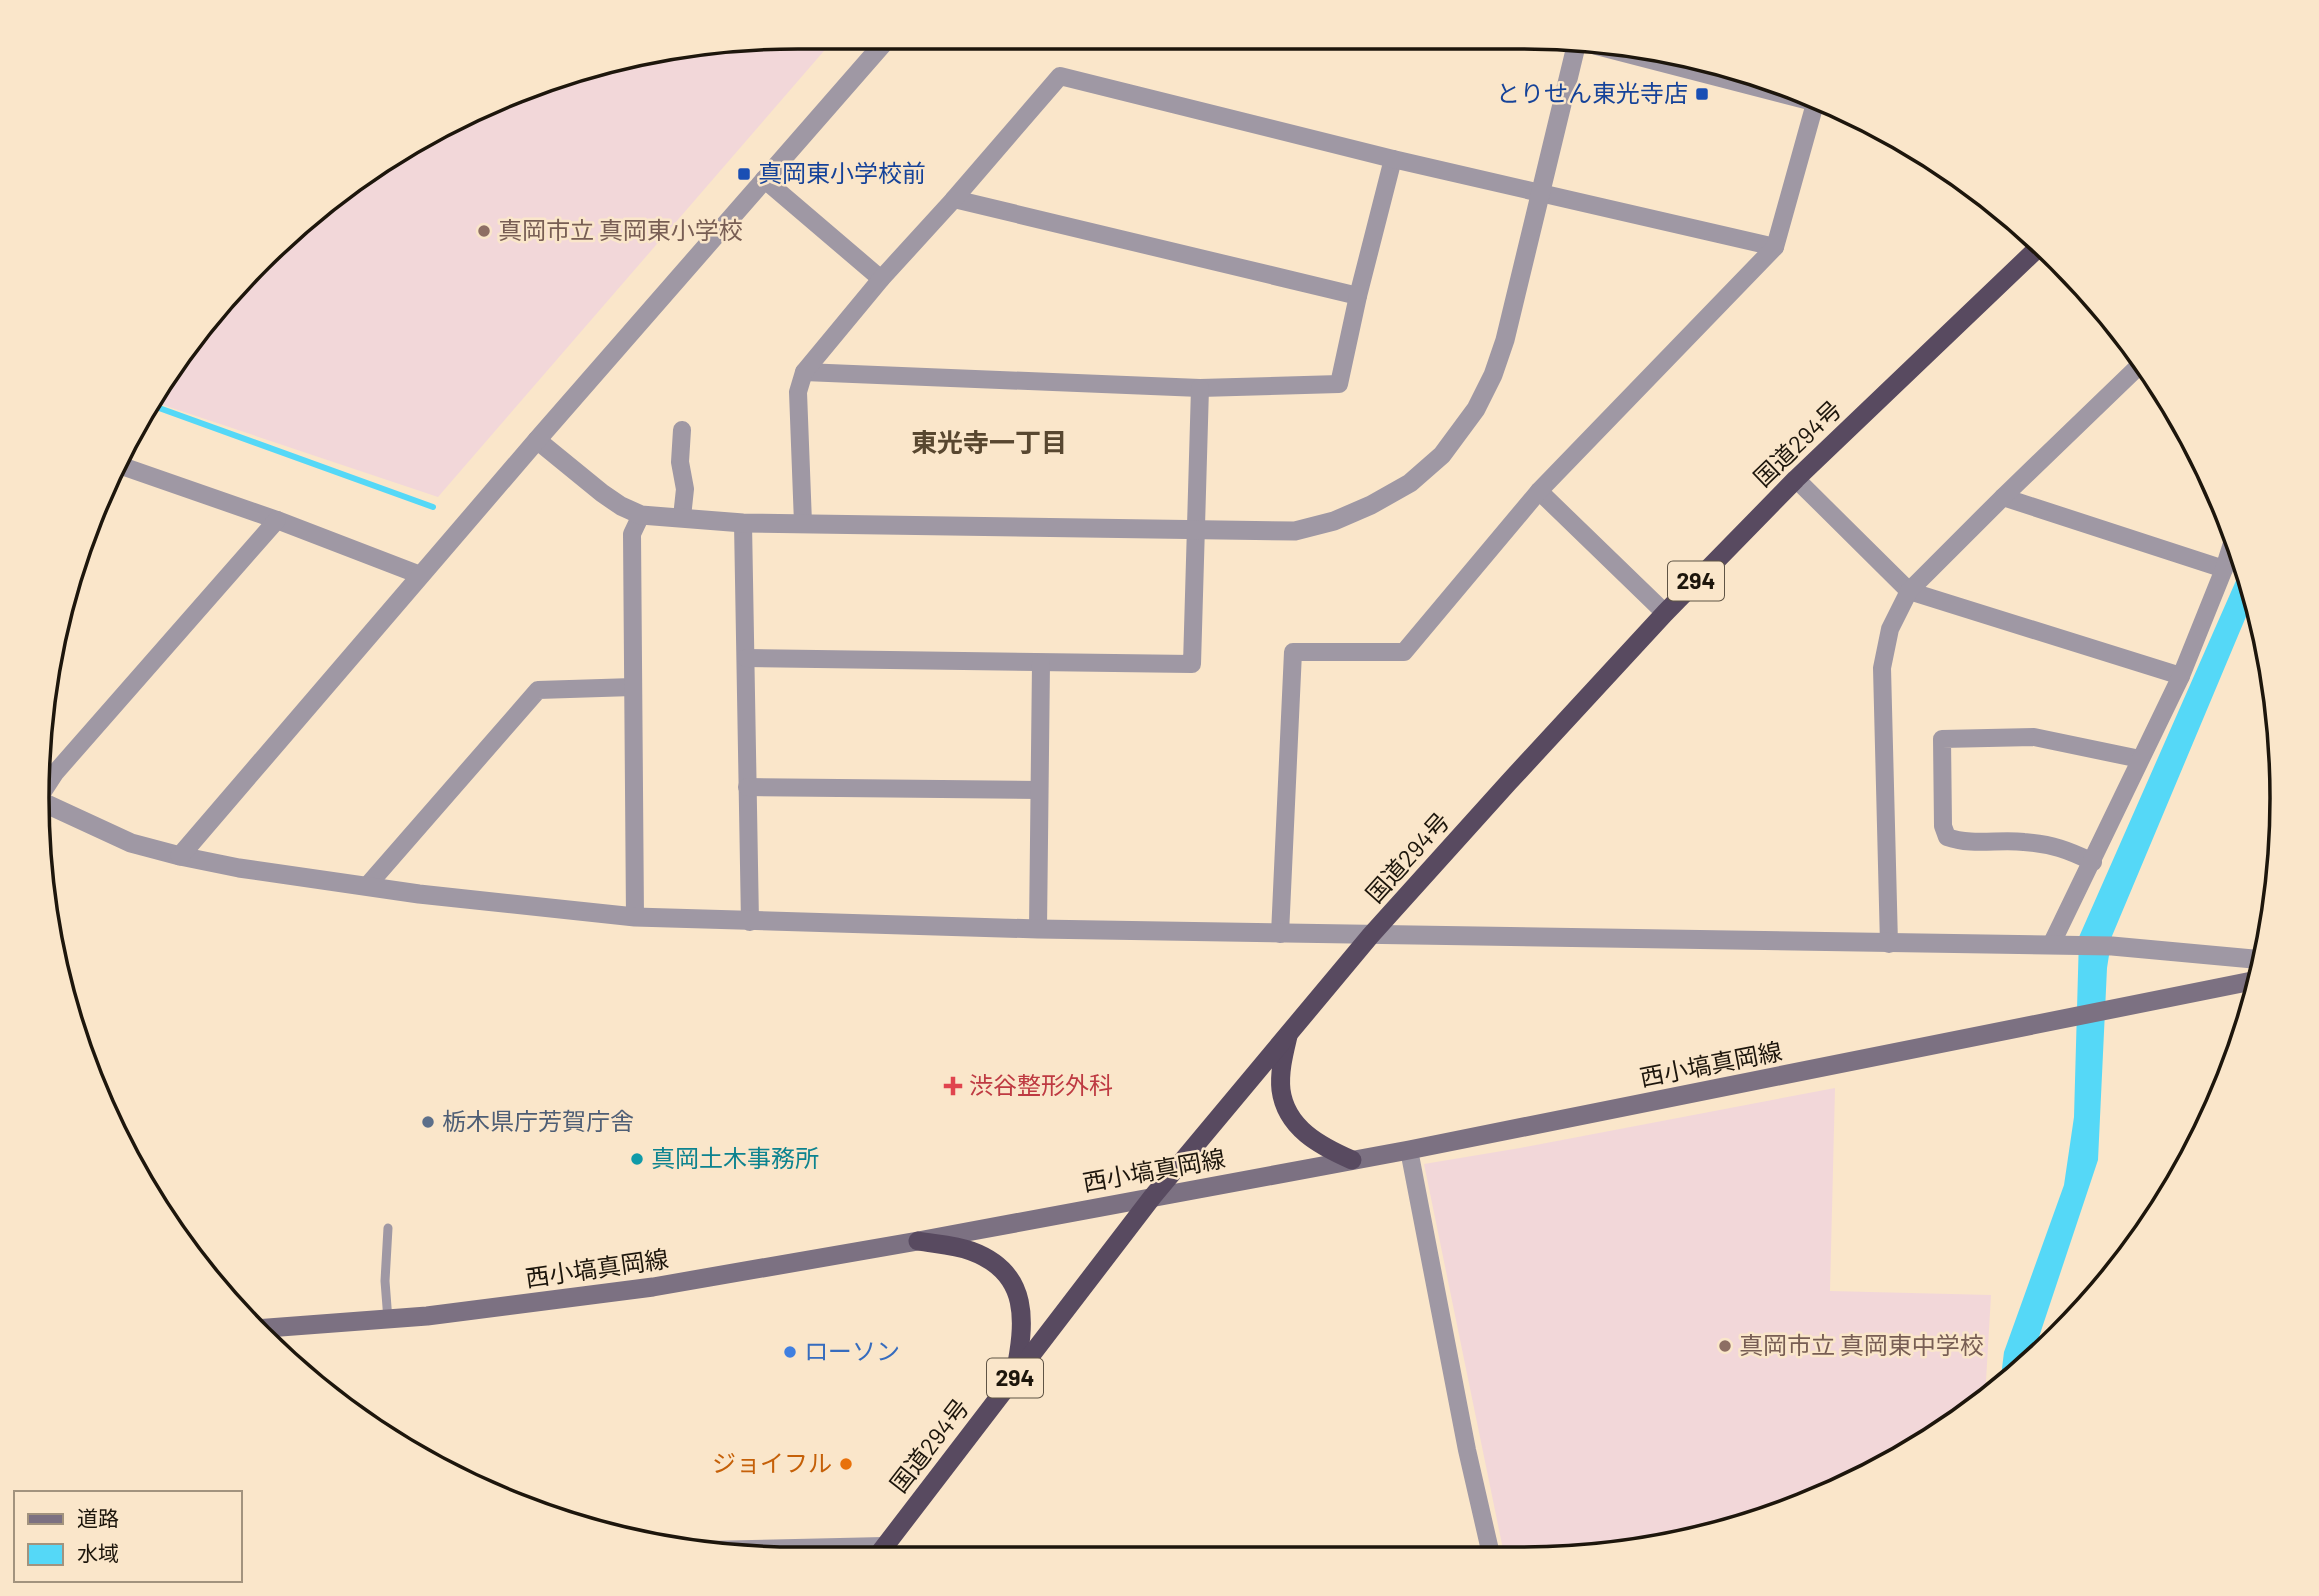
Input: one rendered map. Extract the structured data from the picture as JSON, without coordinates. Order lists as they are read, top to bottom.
{
  "streets": {
    "highway": ["国道294号", "294"],
    "main road": ["西小塙真岡線"]
  },
  "crossings": [
    ["国道294号", "西小塙真岡線"]
  ],
  "districts": ["東光寺一丁目"],
  "places": {
    "transit": ["とりせん東光寺店", "真岡東小学校前"],
    "other": [
      "真岡市立 真岡東小学校",
      "栃木県庁芳賀庁舎",
      "真岡土木事務所",
      "真岡市立 真岡東中学校",
      "ローソン",
      "ジョイフル"
    ],
    "health": ["渋谷整形外科"]
  },
  "legend": ["道路", "水域"]
}
